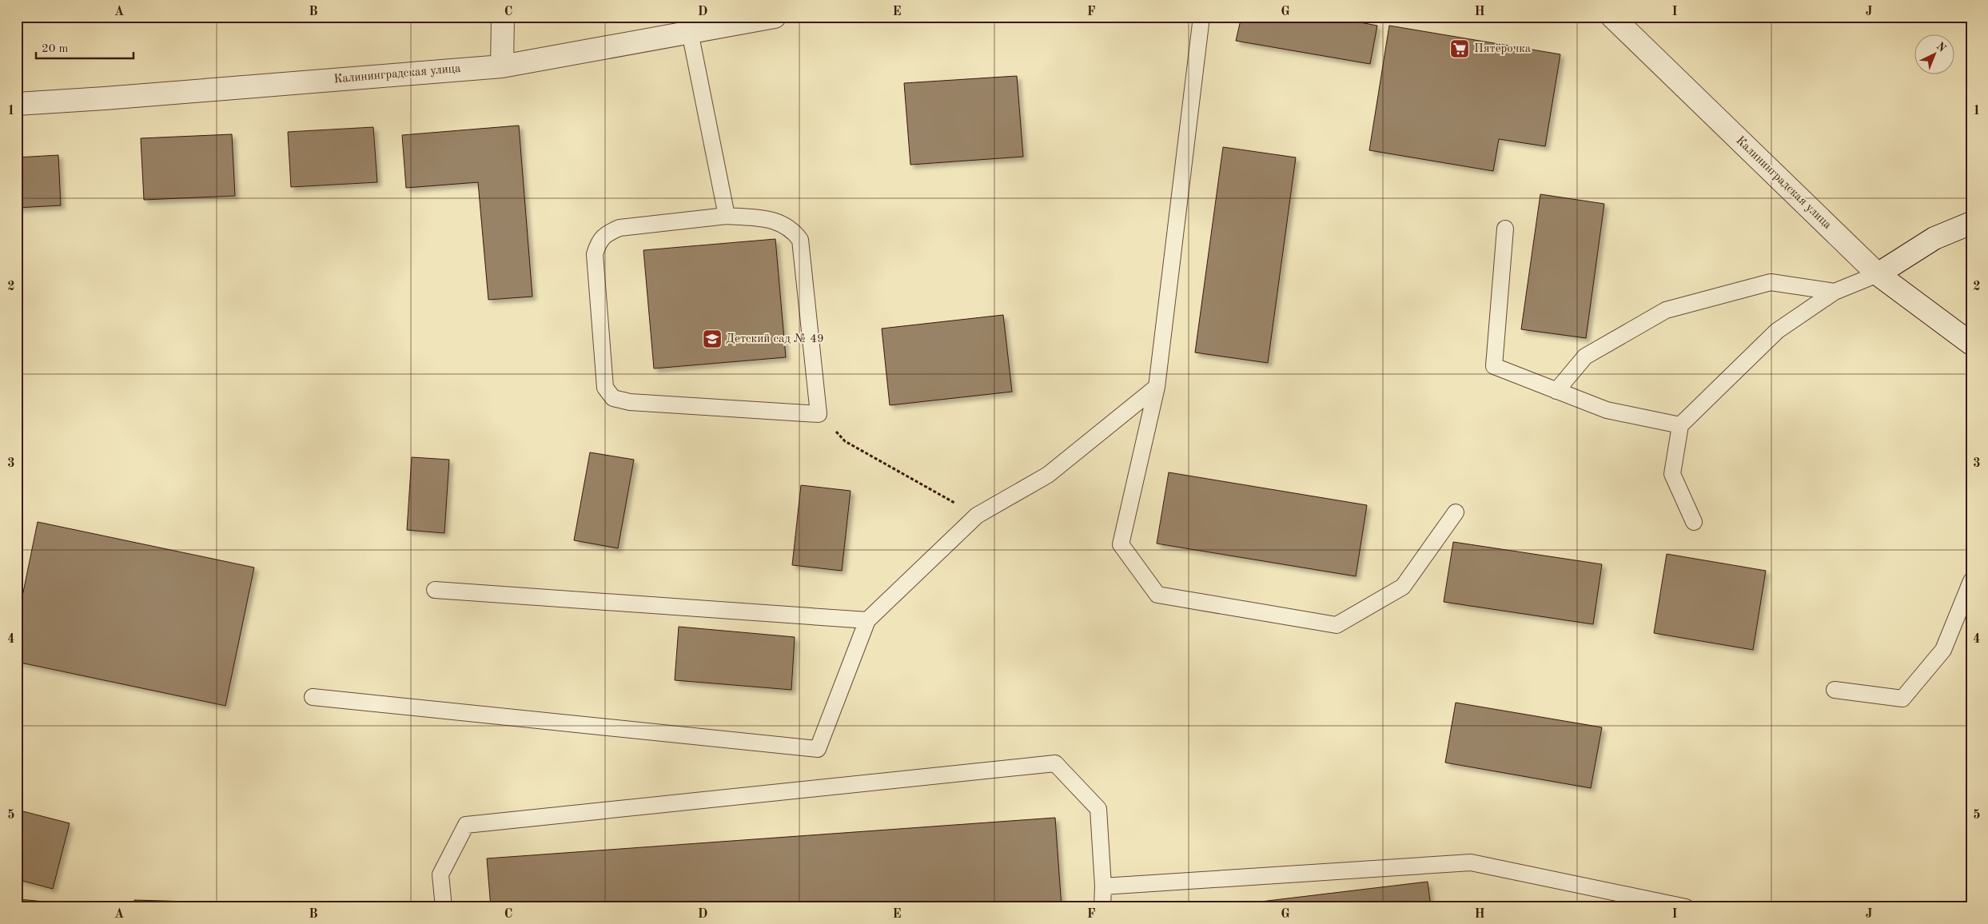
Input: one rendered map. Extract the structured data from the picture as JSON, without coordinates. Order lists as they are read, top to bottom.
{
  "streets": {
    "street": ["Калининградская улица"]
  },
  "places": {
    "supermarket": ["Пятёрочка"],
    "school or university": ["Детский сад № 49"]
  },
  "scale_bar": "20 m",
  "north": "top right",
  "grid": {
    "columns": [
      "A",
      "B",
      "C",
      "D",
      "E",
      "F",
      "G",
      "H",
      "I",
      "J"
    ],
    "rows": [
      "1",
      "2",
      "3",
      "4",
      "5"
    ]
  }
}
